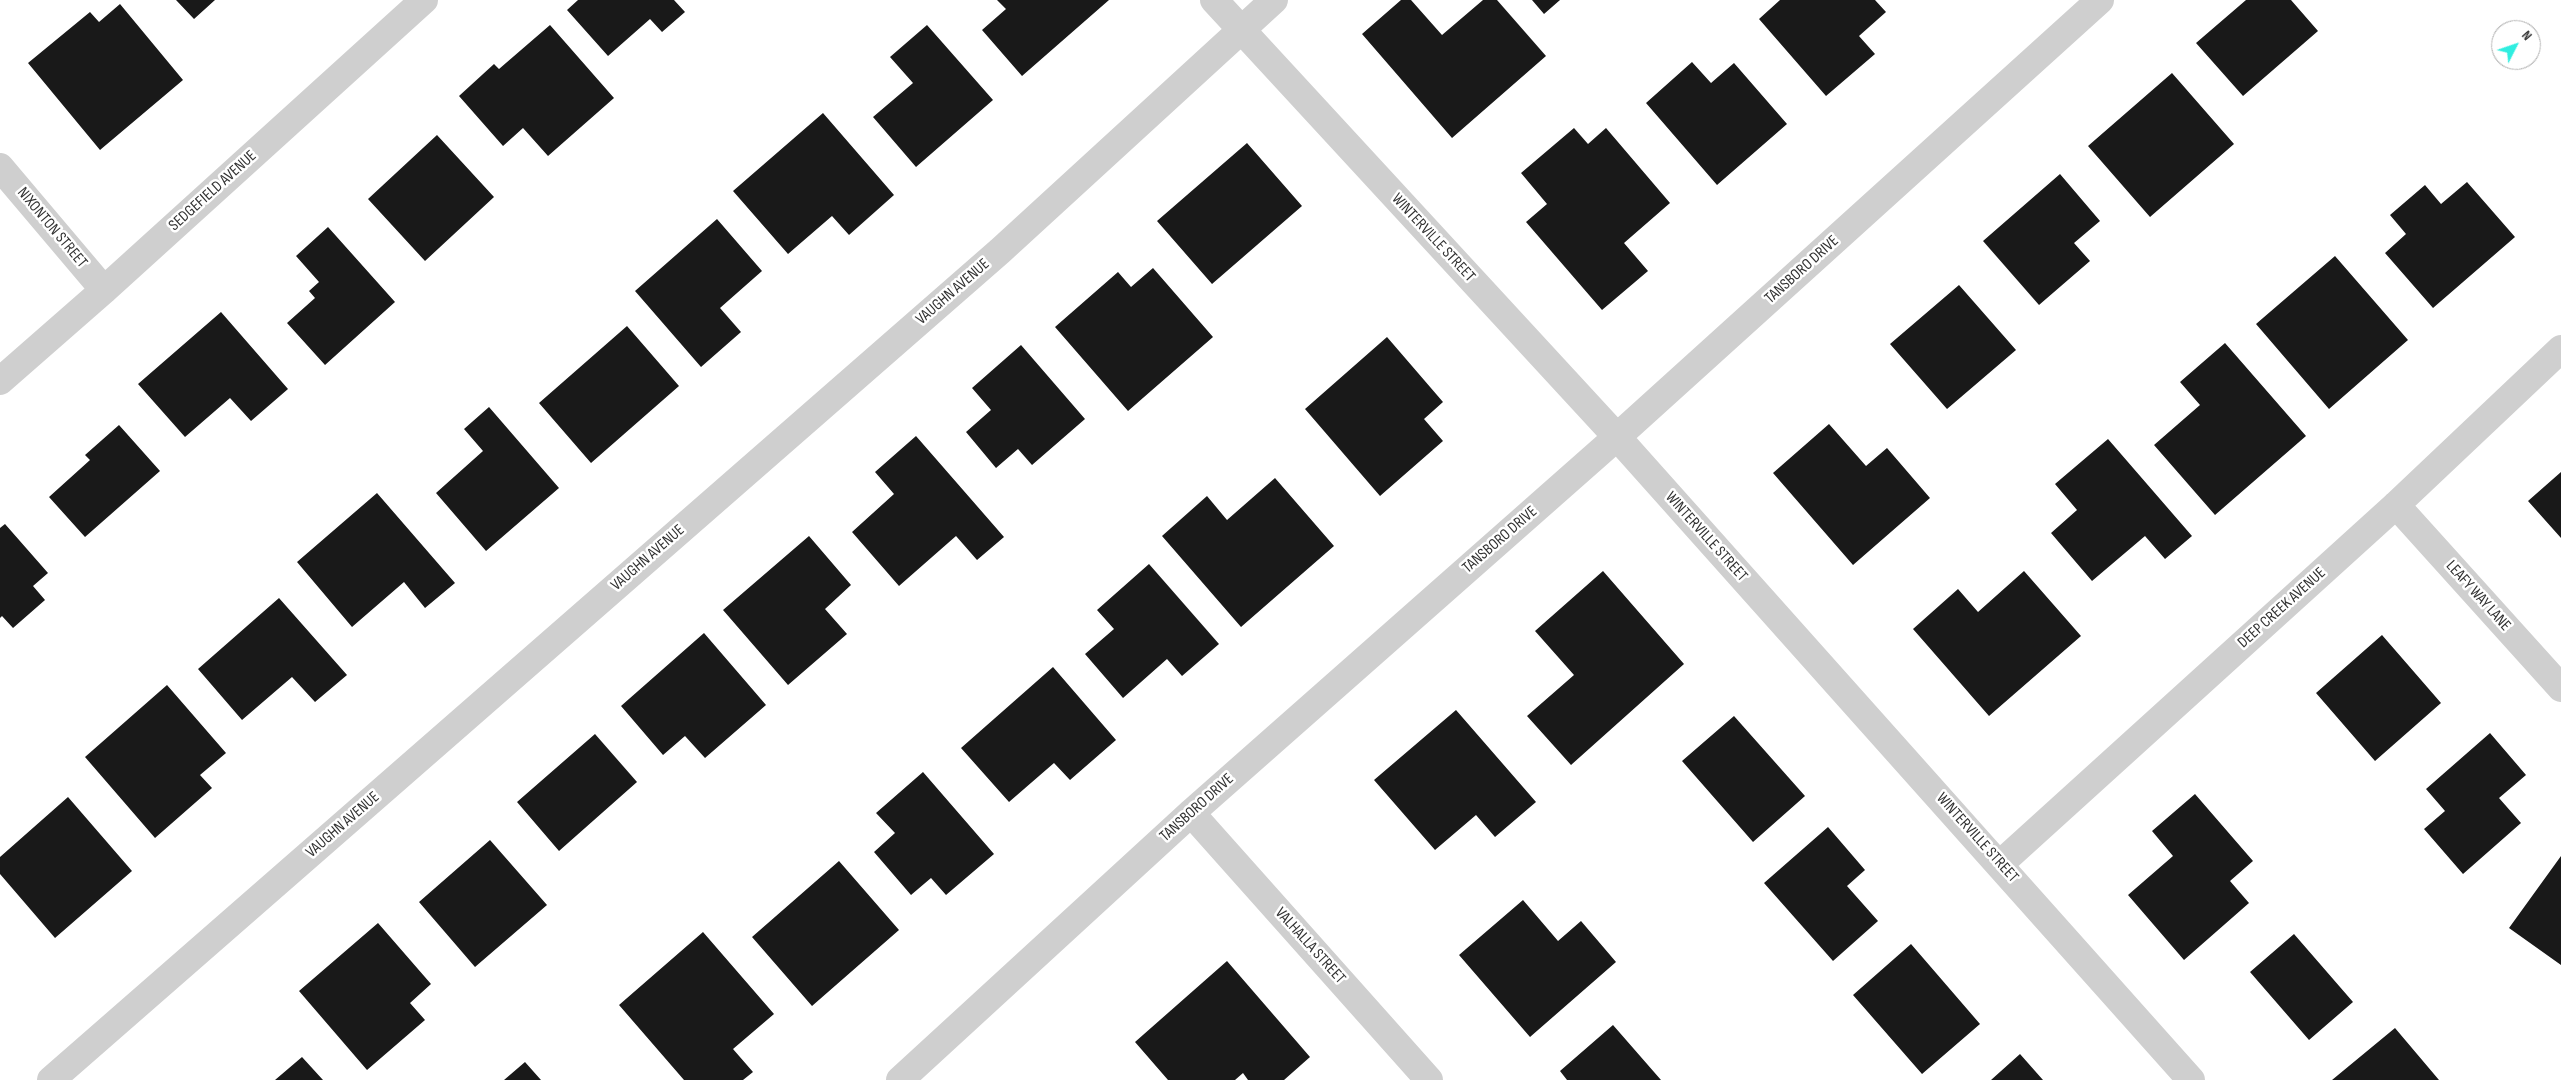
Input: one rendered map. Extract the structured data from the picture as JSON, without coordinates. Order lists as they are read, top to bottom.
{
  "streets": {
    "street": [
      "SEDGEFIELD AVENUE",
      "NIXONTON STREET",
      "WINTERVILLE STREET",
      "TANSBORO DRIVE",
      "VAUGHN AVENUE",
      "LEAFY WAY LANE",
      "DEEP CREEK AVENUE",
      "VALHALLA STREET"
    ]
  },
  "crossings": [
    ["SEDGEFIELD AVENUE", "NIXONTON STREET"],
    ["WINTERVILLE STREET", "TANSBORO DRIVE"],
    ["WINTERVILLE STREET", "VAUGHN AVENUE"],
    ["WINTERVILLE STREET", "DEEP CREEK AVENUE"],
    ["TANSBORO DRIVE", "VALHALLA STREET"],
    ["LEAFY WAY LANE", "DEEP CREEK AVENUE"]
  ],
  "north": "top right"
}
